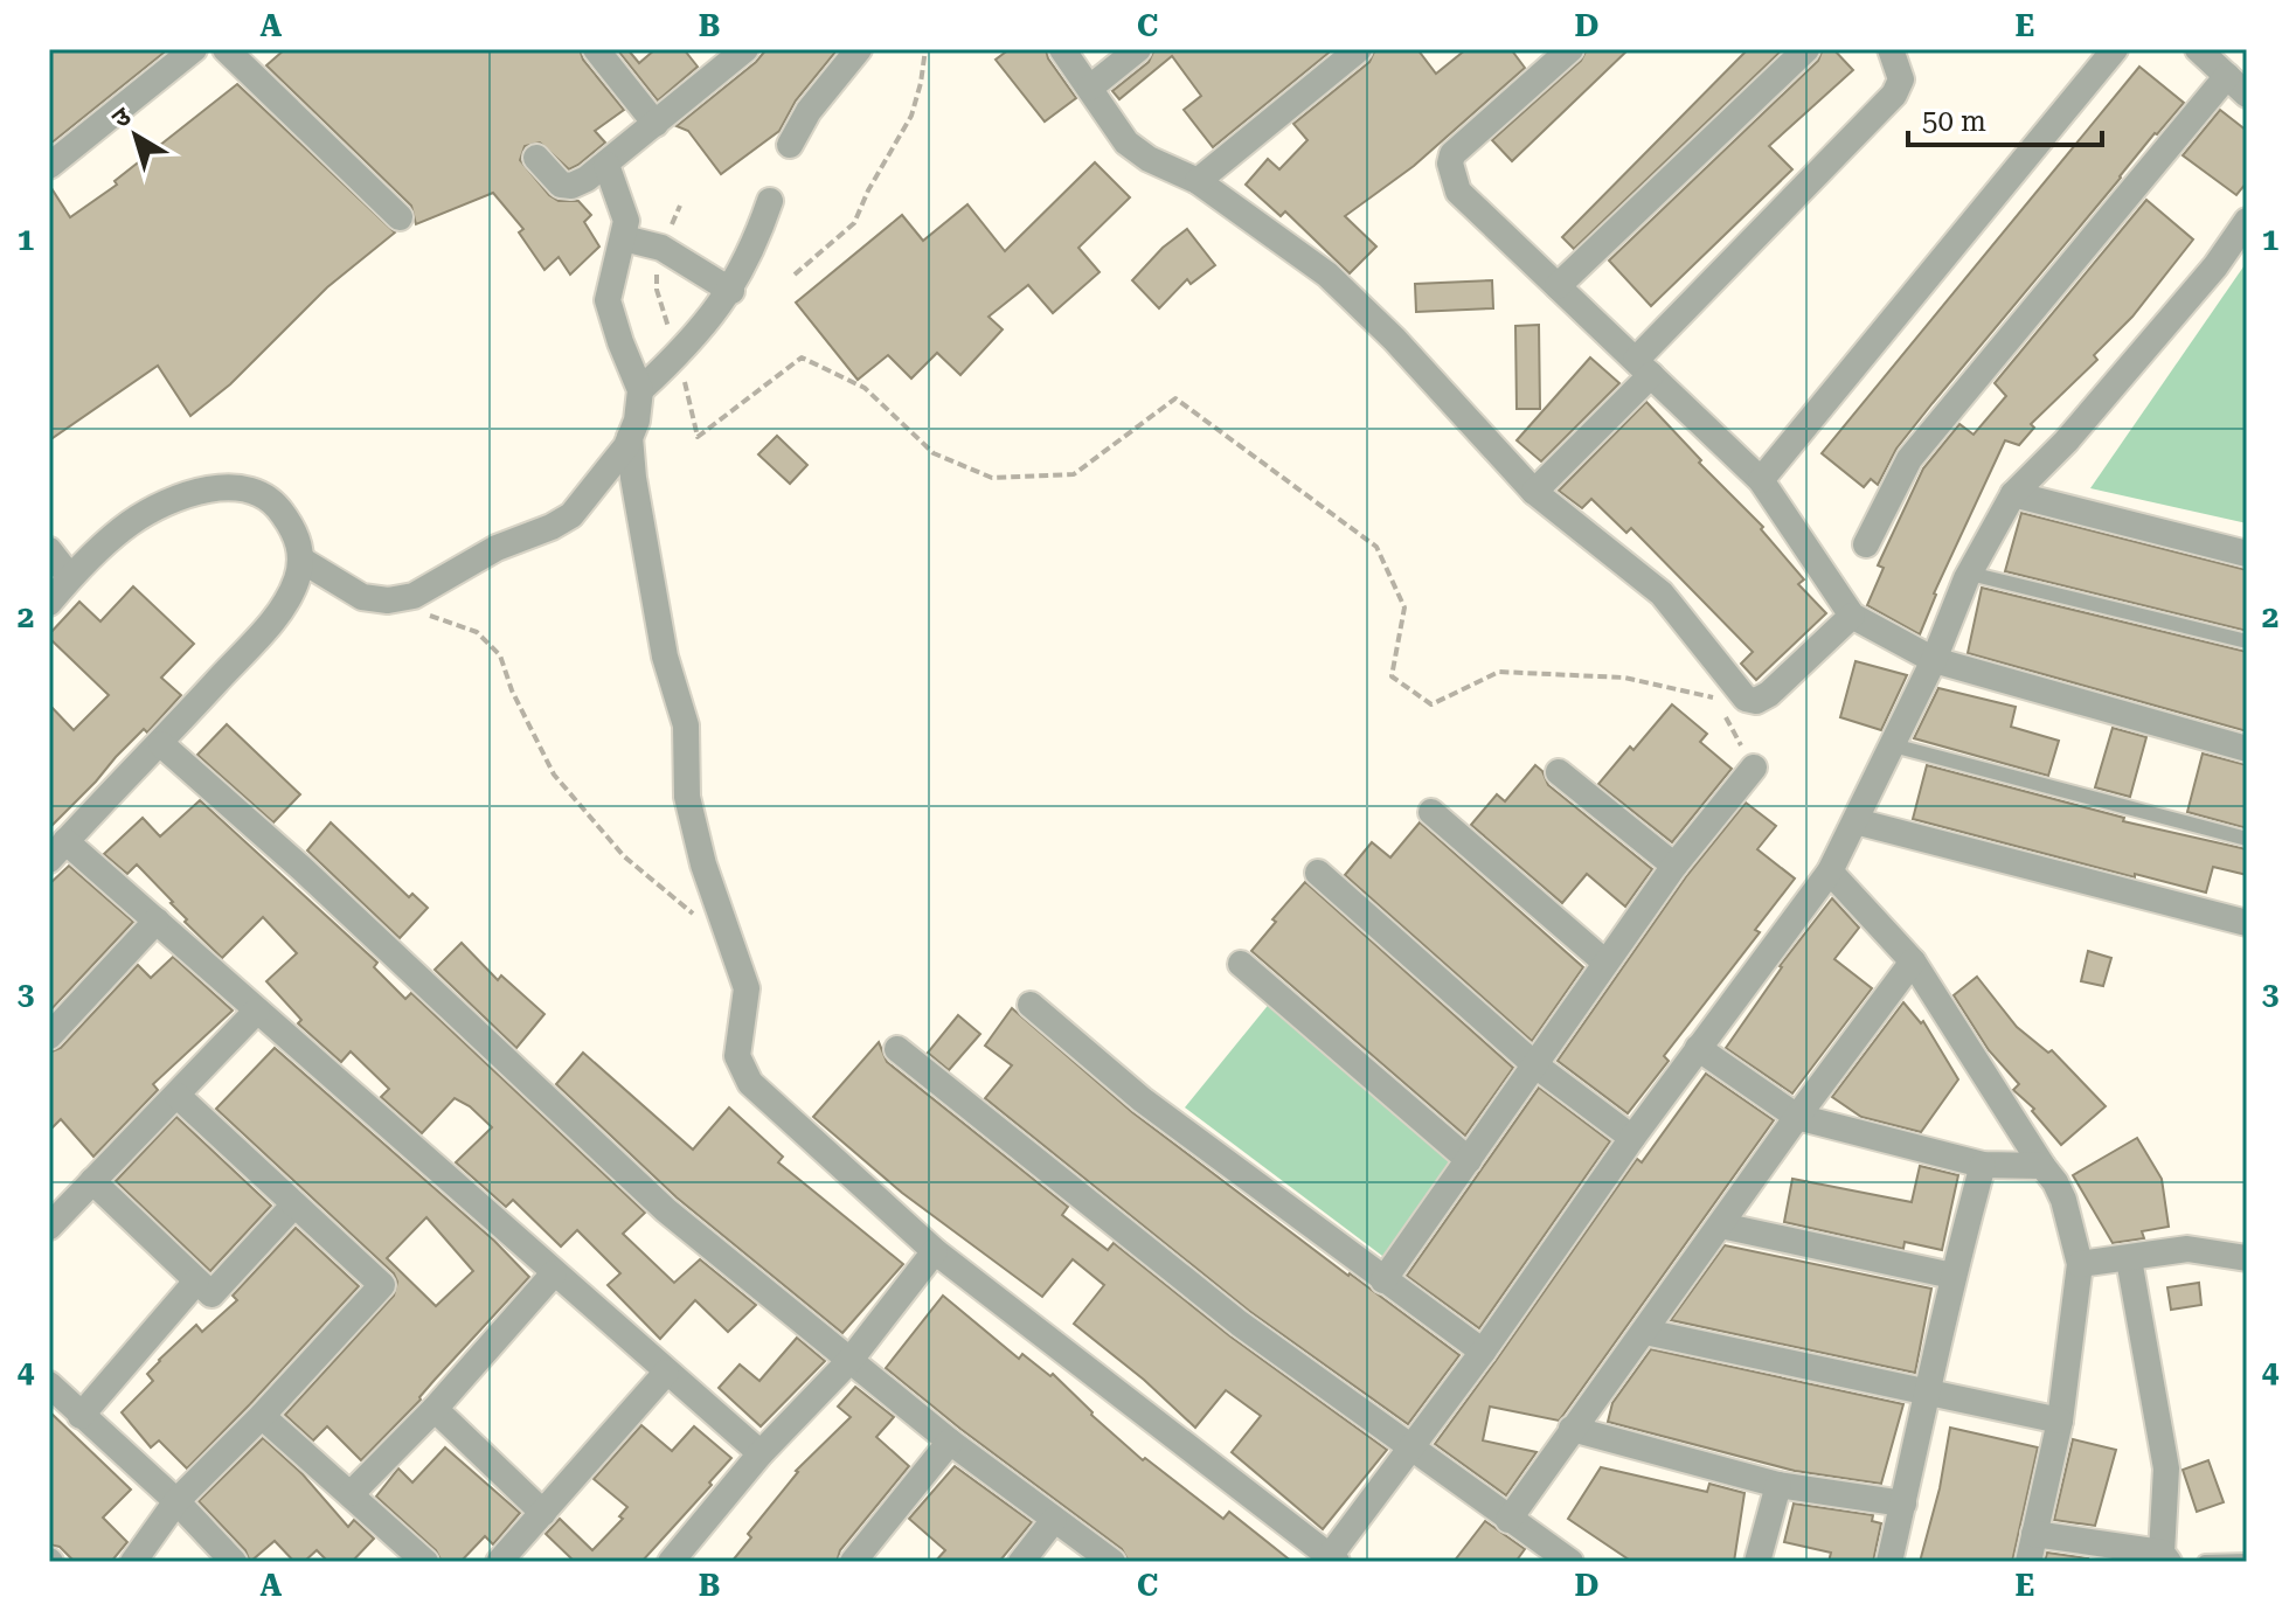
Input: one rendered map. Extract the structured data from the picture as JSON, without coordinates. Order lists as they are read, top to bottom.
{
  "scale_bar": "50 m",
  "north": "top left",
  "grid": {
    "columns": [
      "A",
      "B",
      "C",
      "D",
      "E"
    ],
    "rows": [
      "1",
      "2",
      "3",
      "4"
    ]
  }
}
